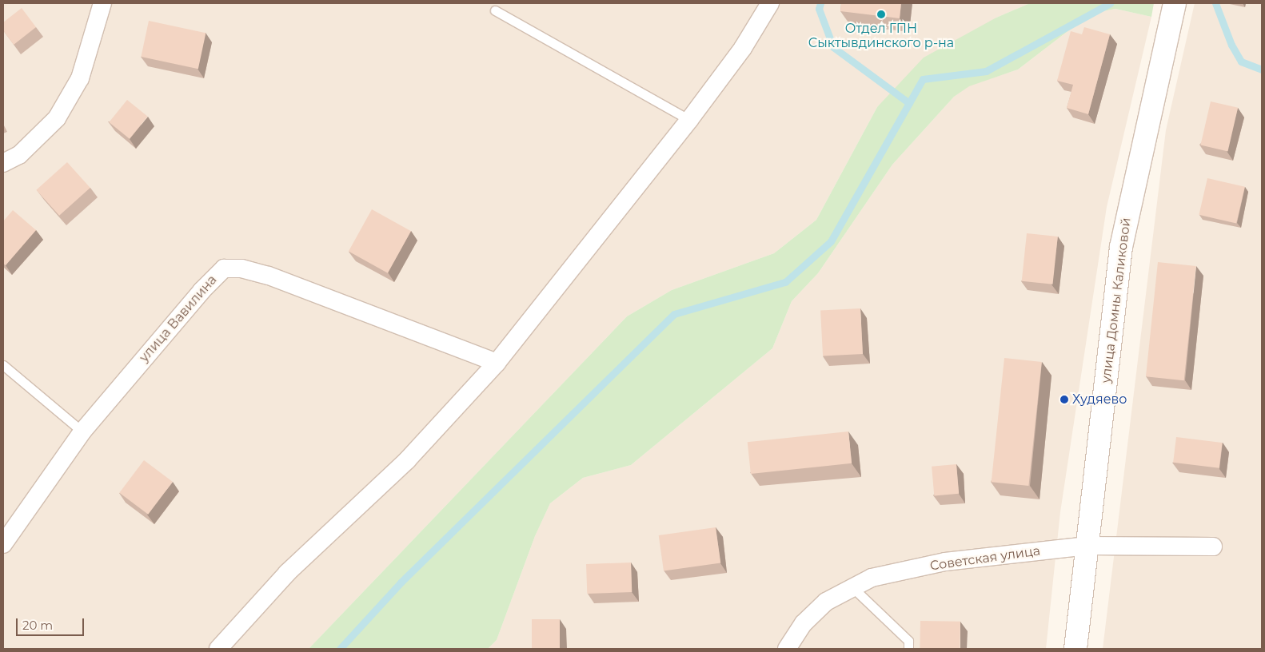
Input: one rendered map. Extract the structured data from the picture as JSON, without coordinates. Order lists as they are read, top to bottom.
{
  "streets": {
    "main road": ["улица Домны Каликовой"],
    "street": ["улица Вавилина", "Советская улица"]
  },
  "crossings": [
    ["улица Домны Каликовой", "Советская улица"]
  ],
  "places": ["Отдел ГПН Сыктывдинского р-на", "Худяево"],
  "scale_bar": "20 m"
}
